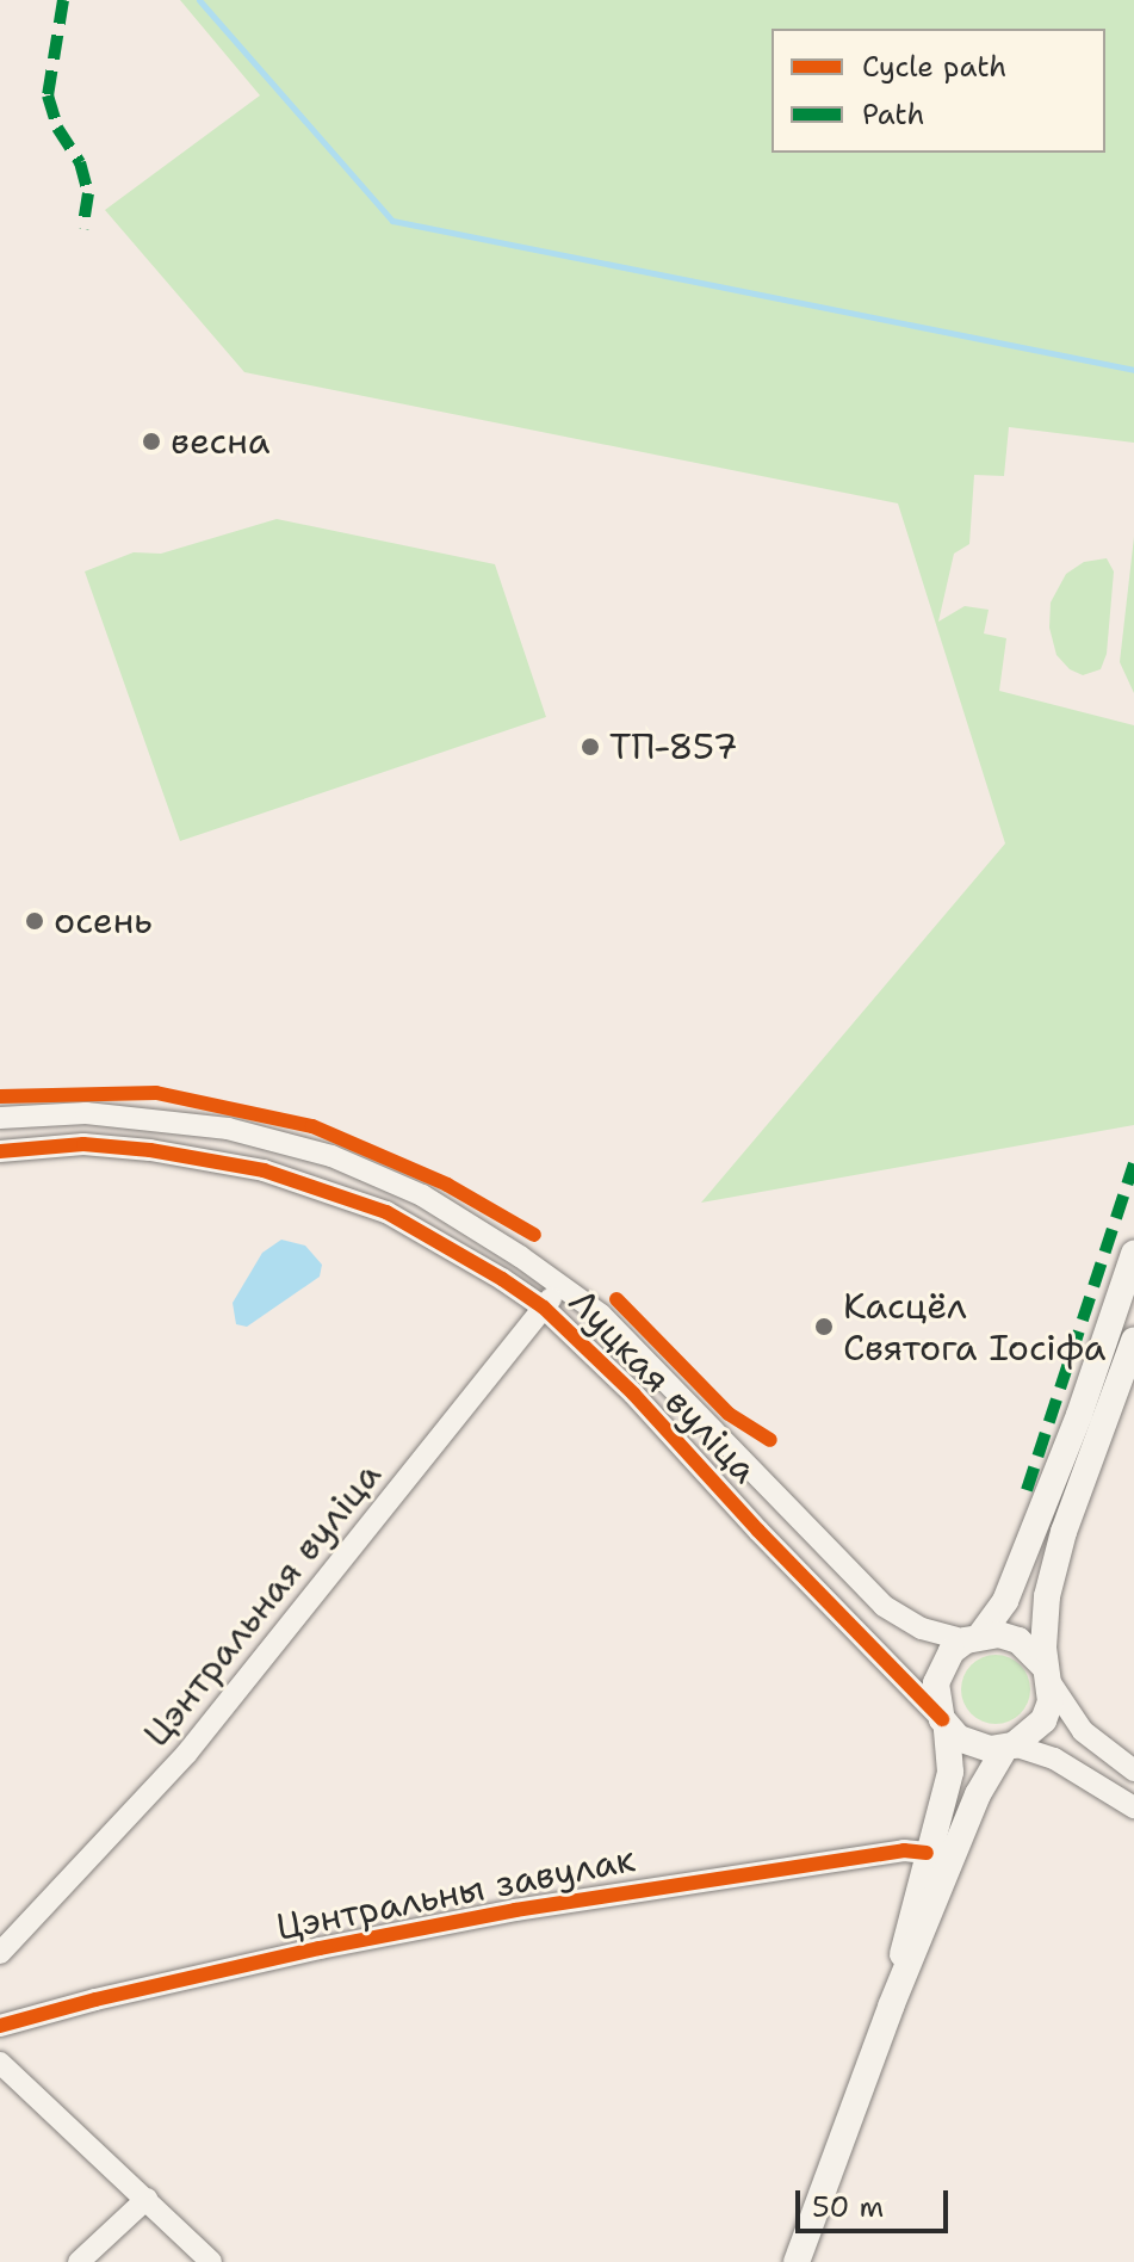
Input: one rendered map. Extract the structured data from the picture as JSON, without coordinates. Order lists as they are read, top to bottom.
{
  "streets": {
    "street": ["Луцкая вуліца", "Цэнтральная вуліца", "Цэнтральны завулак"]
  },
  "crossings": [
    ["Луцкая вуліца", "Цэнтральная вуліца"]
  ],
  "places": [
    "весна",
    "ТП-857",
    "осень",
    "Касцёл Святога Іосіфа"
  ],
  "legend": ["Cycle path", "Path"],
  "scale_bar": "50 m"
}
